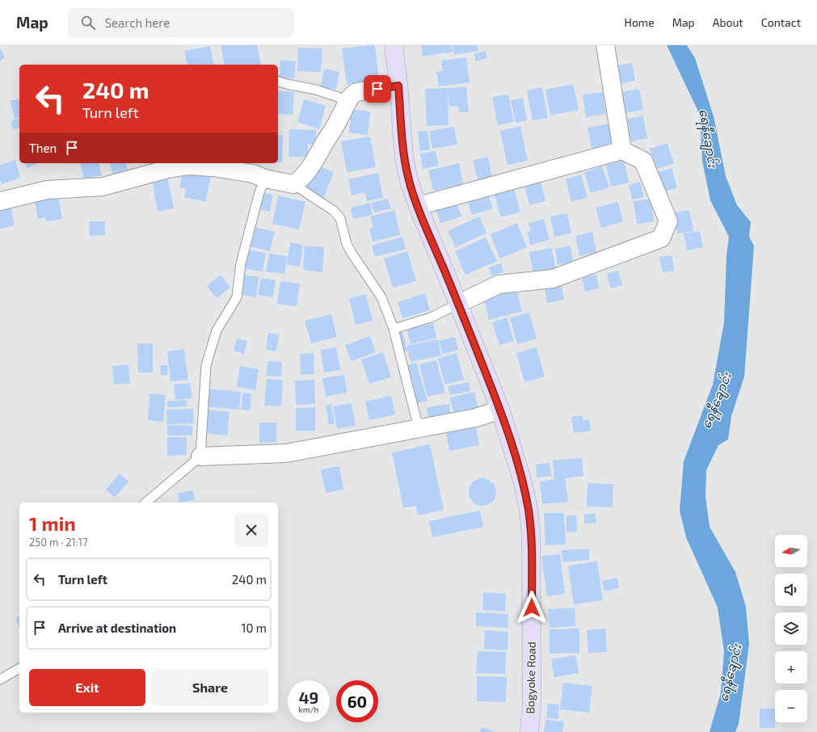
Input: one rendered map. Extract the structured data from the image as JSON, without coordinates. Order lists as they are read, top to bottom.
{
  "streets": {
    "main road": ["Bogyoke Road"]
  },
  "water": ["ရေနီချောင်း"],
  "north": "left",
  "page": {
    "header": "Map",
    "search": "Search here",
    "nav": [
      "Home",
      "Map",
      "About",
      "Contact"
    ],
    "turn": ["240 m", "Turn left"],
    "then": "Then",
    "heading": ["1 min", "250 m · 21:17"],
    "map_buttons": ["+", "−"],
    "list": [
      {
        "name": "Turn left",
        "value": "240 m"
      },
      {
        "name": "Arrive at destination",
        "value": "10 m"
      }
    ],
    "buttons": ["Exit", "Share"],
    "speed": "49 km/h",
    "limit": "60"
  }
}
